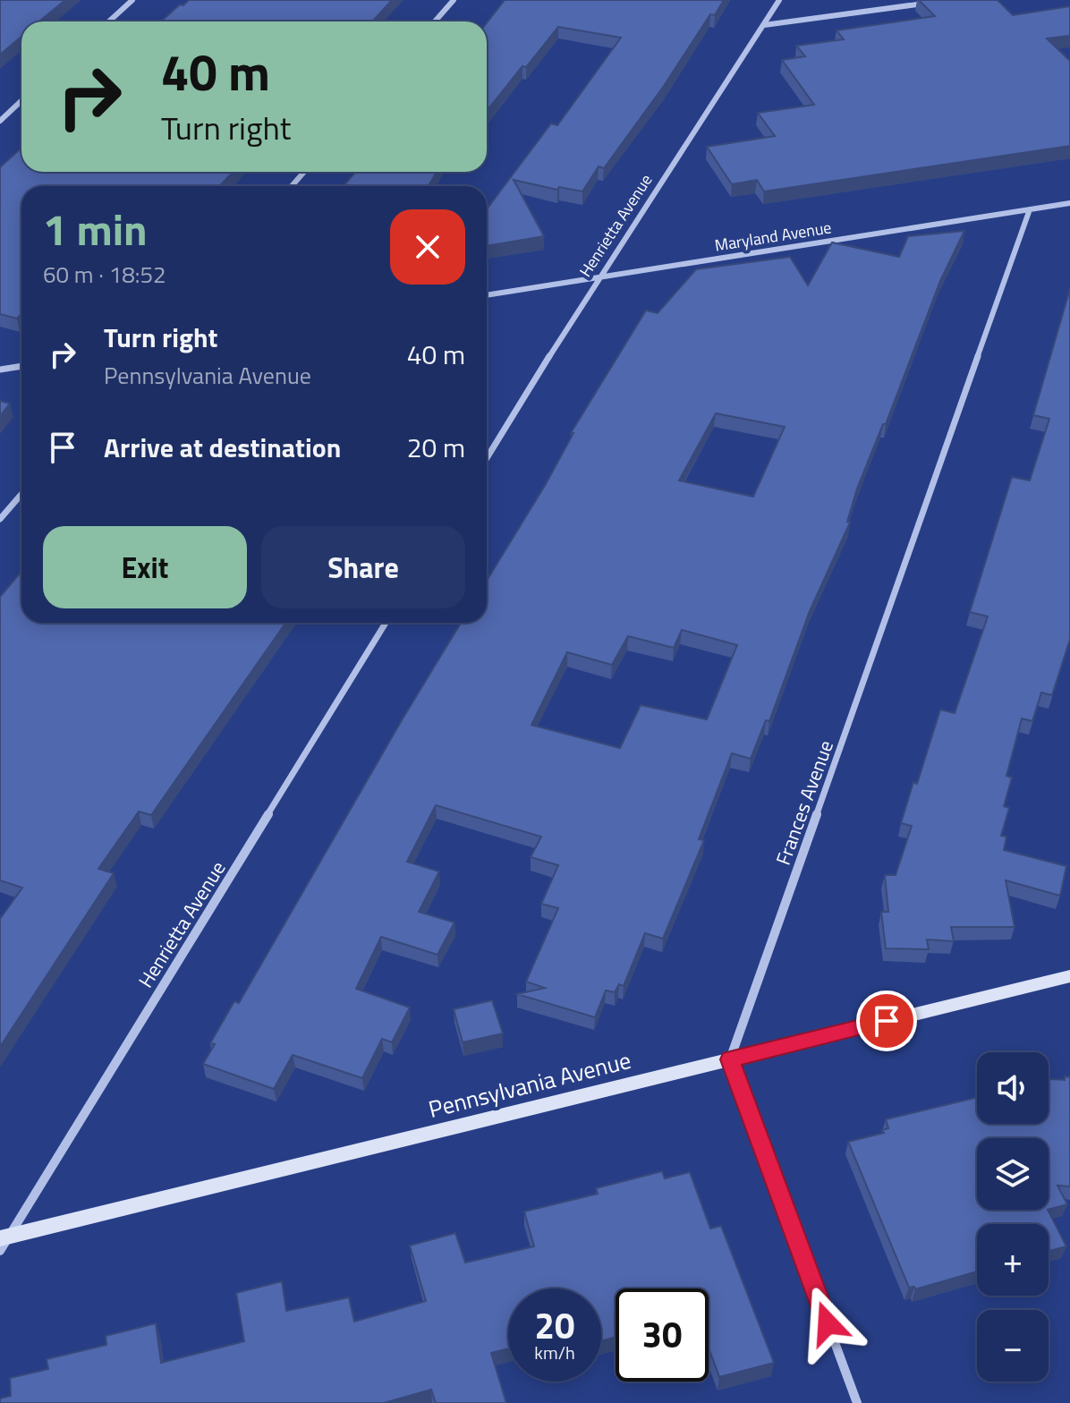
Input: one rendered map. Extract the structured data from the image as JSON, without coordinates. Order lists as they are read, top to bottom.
{
  "streets": {
    "main road": ["Pennsylvania Avenue"],
    "street": ["Henrietta Avenue", "Maryland Avenue", "Frances Avenue"]
  },
  "crossings": [
    ["Henrietta Avenue", "Maryland Avenue"],
    ["Henrietta Avenue", "Pennsylvania Avenue"],
    ["Maryland Avenue", "Frances Avenue"],
    ["Frances Avenue", "Pennsylvania Avenue"]
  ],
  "page": {
    "turn": ["40 m", "Turn right"],
    "heading": ["1 min", "60 m · 18:52"],
    "list": [
      {
        "name": "Turn right",
        "note": "Pennsylvania Avenue",
        "value": "40 m"
      },
      {
        "name": "Arrive at destination",
        "value": "20 m"
      }
    ],
    "buttons": ["Exit", "Share"],
    "map_buttons": ["+", "−"],
    "speed": "20 km/h",
    "limit": "30"
  }
}
